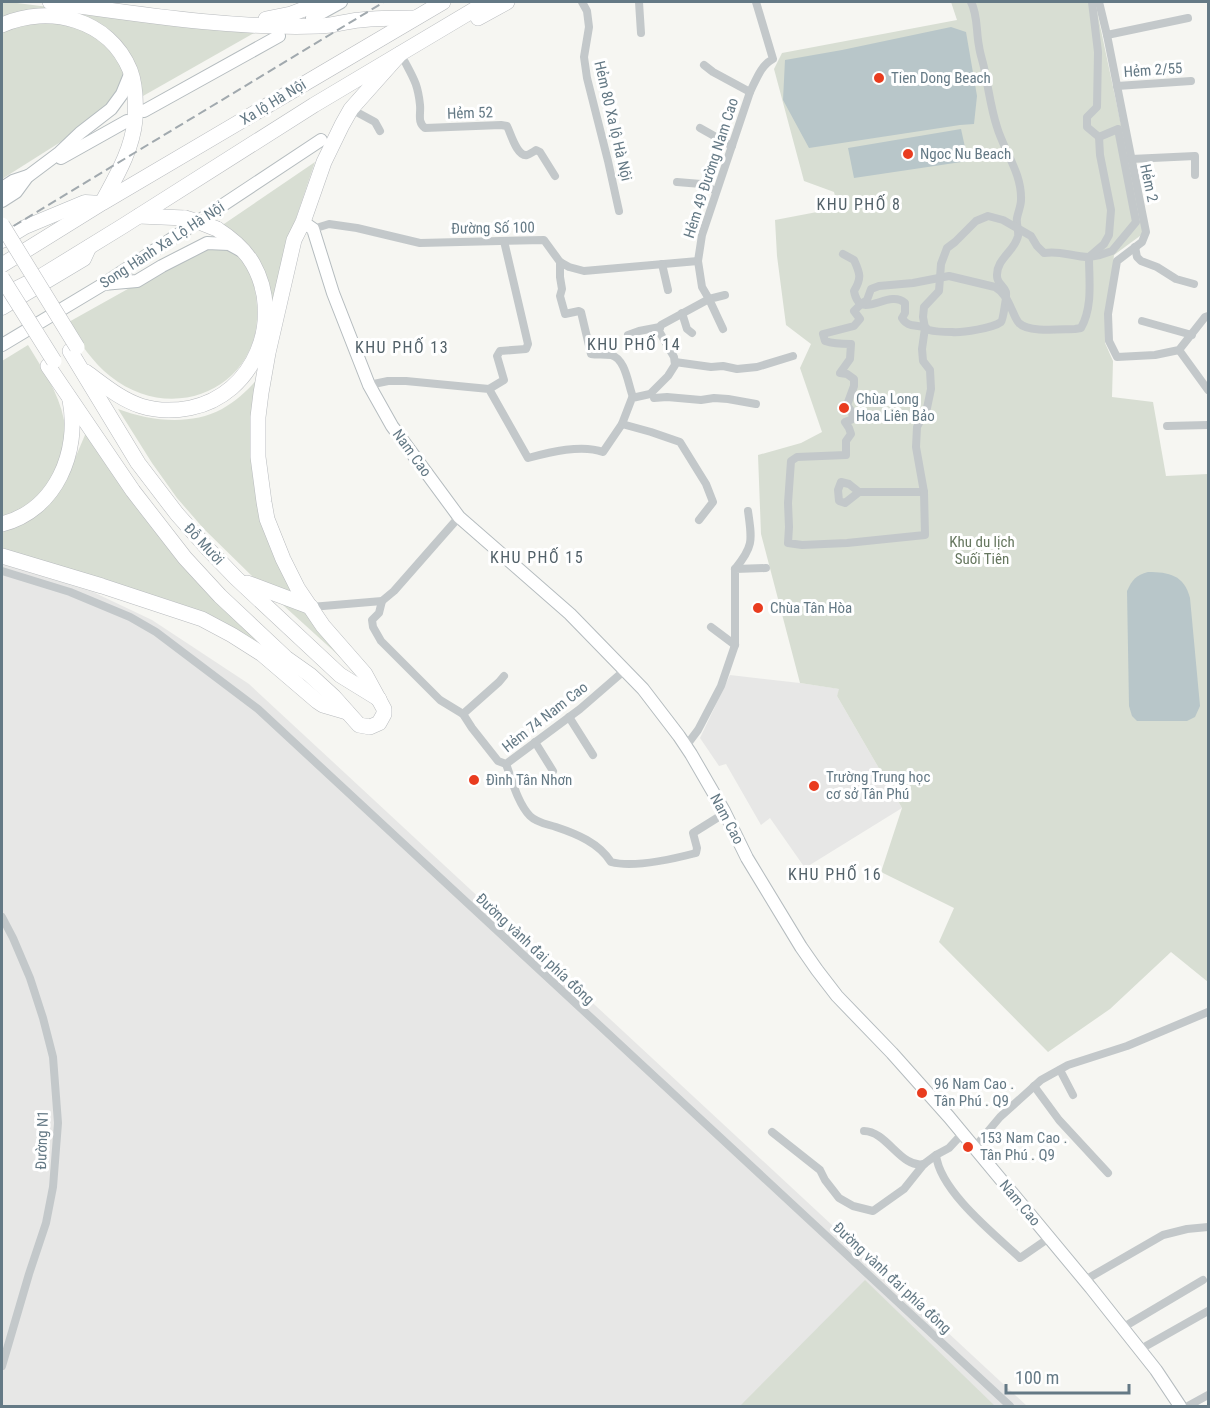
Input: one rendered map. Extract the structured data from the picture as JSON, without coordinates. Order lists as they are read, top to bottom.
{
  "streets": {
    "highway": ["Xa lộ Hà Nội", "Đỗ Mười"],
    "street": [
      "Hẻm 2/55",
      "Hẻm 52",
      "Hẻm 80 Xa lộ Hà Nội",
      "Hẻm 49 Đường Nam Cao",
      "Hẻm 2",
      "Đường Số 100",
      "Song Hành Xa Lộ Hà Nội",
      "Nam Cao",
      "Hẻm 74 Nam Cao",
      "Đường vành đai phía đông",
      "Đường N1"
    ]
  },
  "crossings": [
    ["Hẻm 2/55", "Hẻm 2"],
    ["Xa lộ Hà Nội", "Hẻm 52"],
    ["Đường Số 100", "Nam Cao"],
    ["Nam Cao", "Hẻm 74 Nam Cao"]
  ],
  "districts": [
    "KHU PHỐ 8",
    "KHU PHỐ 14",
    "KHU PHỐ 13",
    "KHU PHỐ 15",
    "KHU PHỐ 16"
  ],
  "parks": ["Khu du lịch Suối Tiên"],
  "places": [
    "Tien Dong Beach",
    "Ngoc Nu Beach",
    "Chùa Long Hoa Liên Bảo",
    "Chùa Tân Hòa",
    "Đình Tân Nhơn",
    "Trường Trung học cơ sở Tân Phú",
    "96 Nam Cao . Tân Phú . Q9",
    "153 Nam Cao . Tân Phú . Q9"
  ],
  "scale_bar": "100 m"
}
